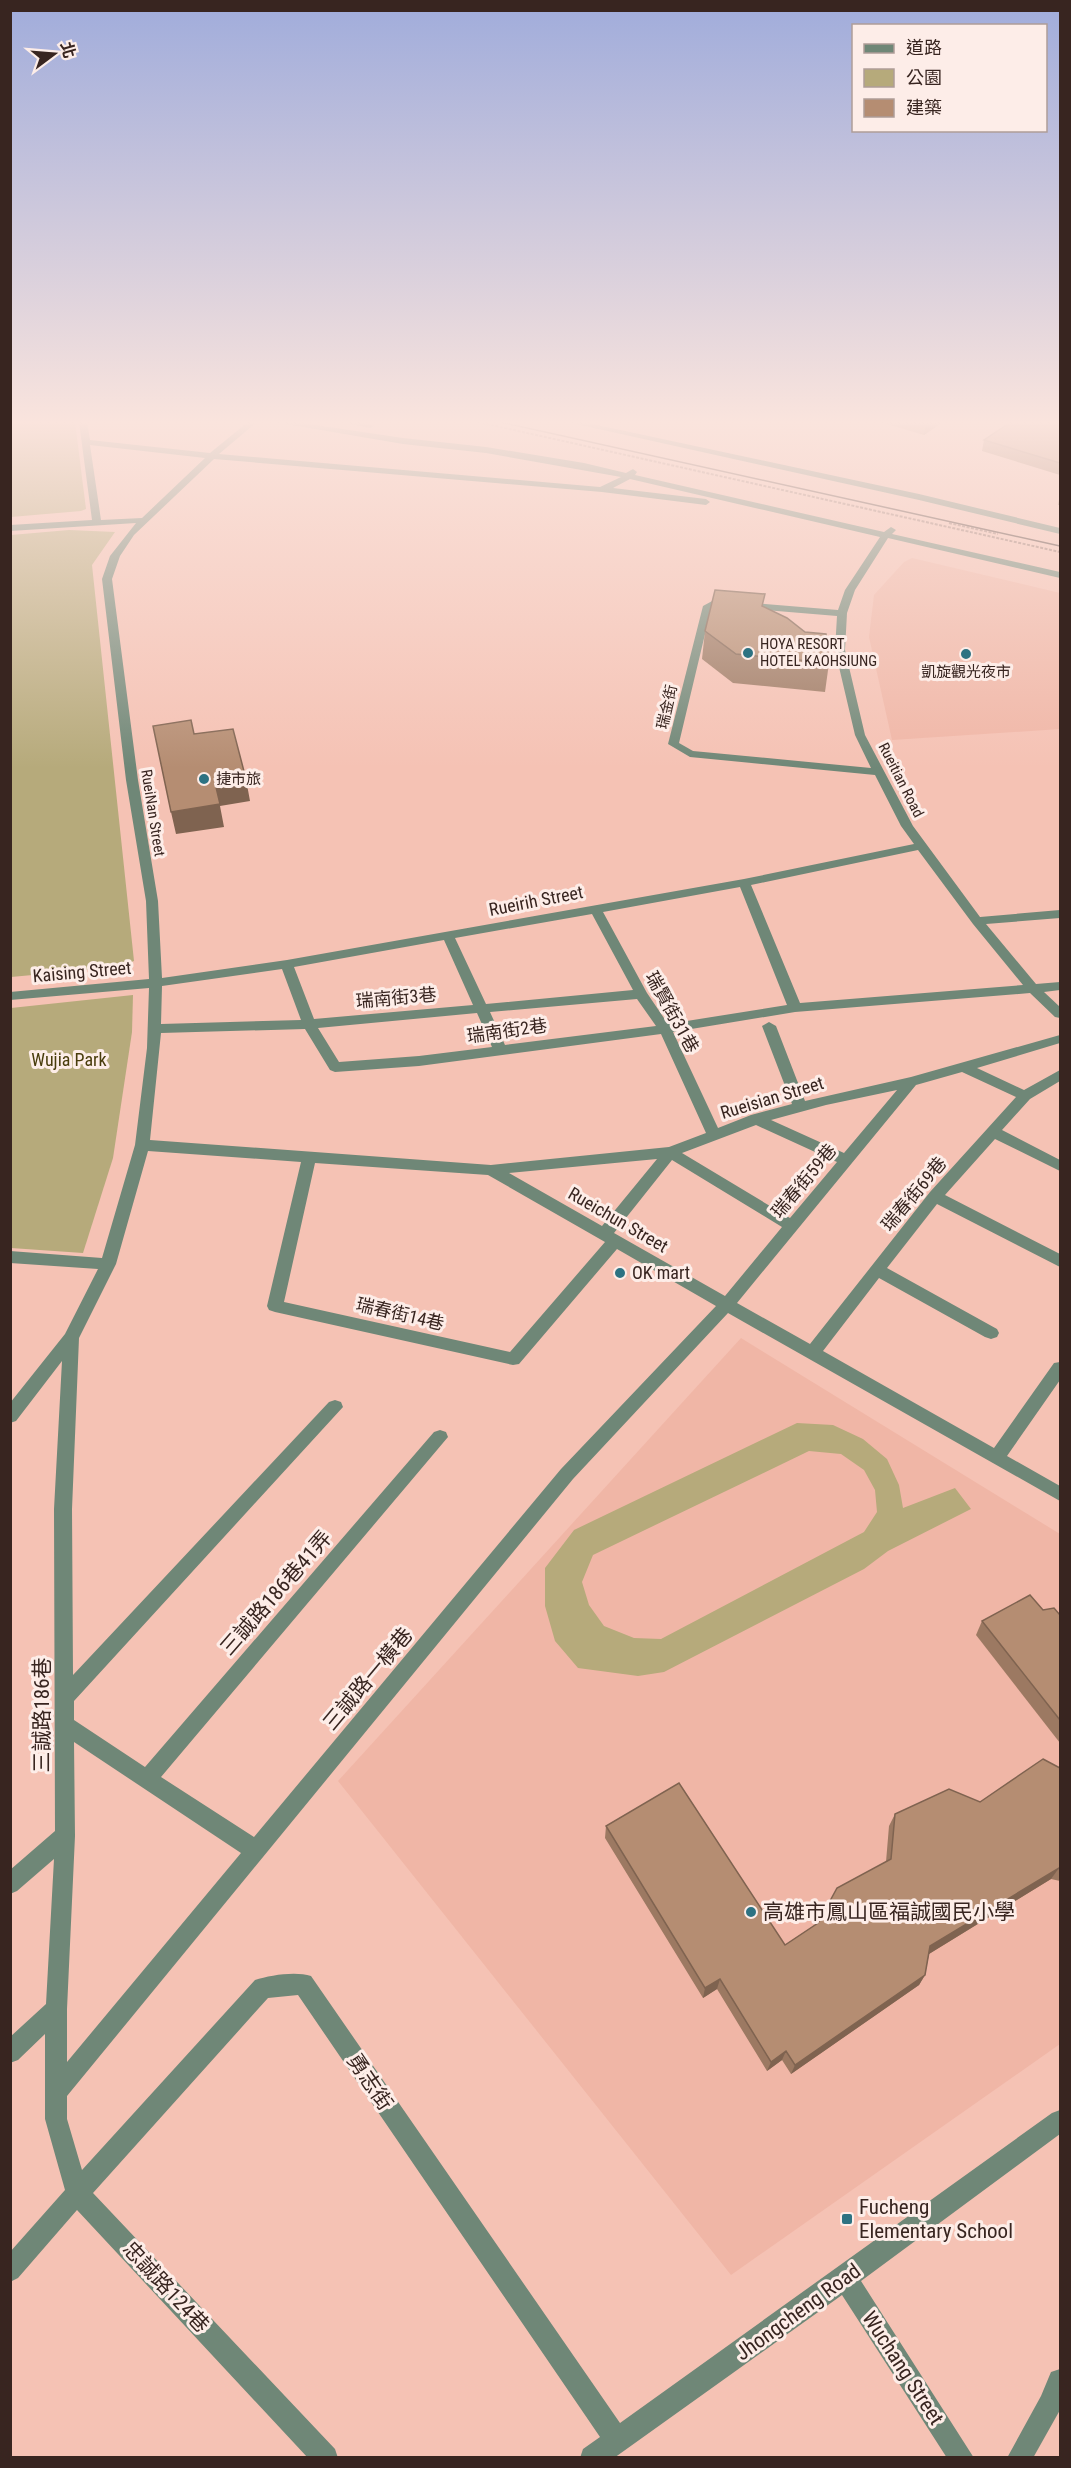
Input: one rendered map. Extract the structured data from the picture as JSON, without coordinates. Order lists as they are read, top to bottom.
{
  "streets": {
    "street": [
      "瑞金街",
      "Rueitian Road",
      "RueiNan Street",
      "Rueirih Street",
      "Kaising Street",
      "瑞南街3巷",
      "瑞賢街31巷",
      "瑞南街2巷",
      "Rueisian Street",
      "瑞春街59巷",
      "瑞春街69巷",
      "Rueichun Street",
      "瑞春街14巷",
      "三誠路186巷41弄",
      "三誠路一橫巷",
      "三誠路186巷",
      "勇志街",
      "忠誠路124巷",
      "Jhongcheng Road",
      "Wuchang Street"
    ]
  },
  "crossings": [
    ["瑞金街", "Rueitian Road"],
    ["Rueitian Road", "Rueirih Street"],
    ["Rueitian Road", "瑞南街2巷"],
    ["RueiNan Street", "Rueirih Street"],
    ["RueiNan Street", "Kaising Street"],
    ["RueiNan Street", "瑞南街3巷"],
    ["RueiNan Street", "Rueichun Street"],
    ["RueiNan Street", "三誠路186巷"],
    ["Rueirih Street", "Kaising Street"],
    ["Rueirih Street", "瑞賢街31巷"],
    ["Rueirih Street", "瑞南街2巷"],
    ["瑞南街3巷", "瑞賢街31巷"],
    ["瑞南街3巷", "瑞南街2巷"],
    ["瑞賢街31巷", "瑞南街2巷"],
    ["瑞賢街31巷", "Rueisian Street"],
    ["Rueisian Street", "瑞春街59巷"],
    ["Rueisian Street", "Rueichun Street"],
    ["瑞春街59巷", "Rueichun Street"],
    ["瑞春街59巷", "三誠路一橫巷"],
    ["瑞春街69巷", "Rueichun Street"],
    ["Rueichun Street", "瑞春街14巷"],
    ["Rueichun Street", "三誠路一橫巷"],
    ["三誠路一橫巷", "三誠路186巷"],
    ["三誠路一橫巷", "忠誠路124巷"],
    ["三誠路186巷", "忠誠路124巷"],
    ["勇志街", "忠誠路124巷"],
    ["勇志街", "Jhongcheng Road"],
    ["Jhongcheng Road", "Wuchang Street"]
  ],
  "parks": ["Wujia Park"],
  "places": {
    "other": [
      "HOYA RESORT HOTEL KAOHSIUNG",
      "凱旋觀光夜市",
      "捷市旅",
      "OK mart",
      "高雄市鳳山區福誠國民小學"
    ],
    "transit": ["Fucheng Elementary School"]
  },
  "legend": ["道路", "公園", "建築"],
  "north": "right"
}
